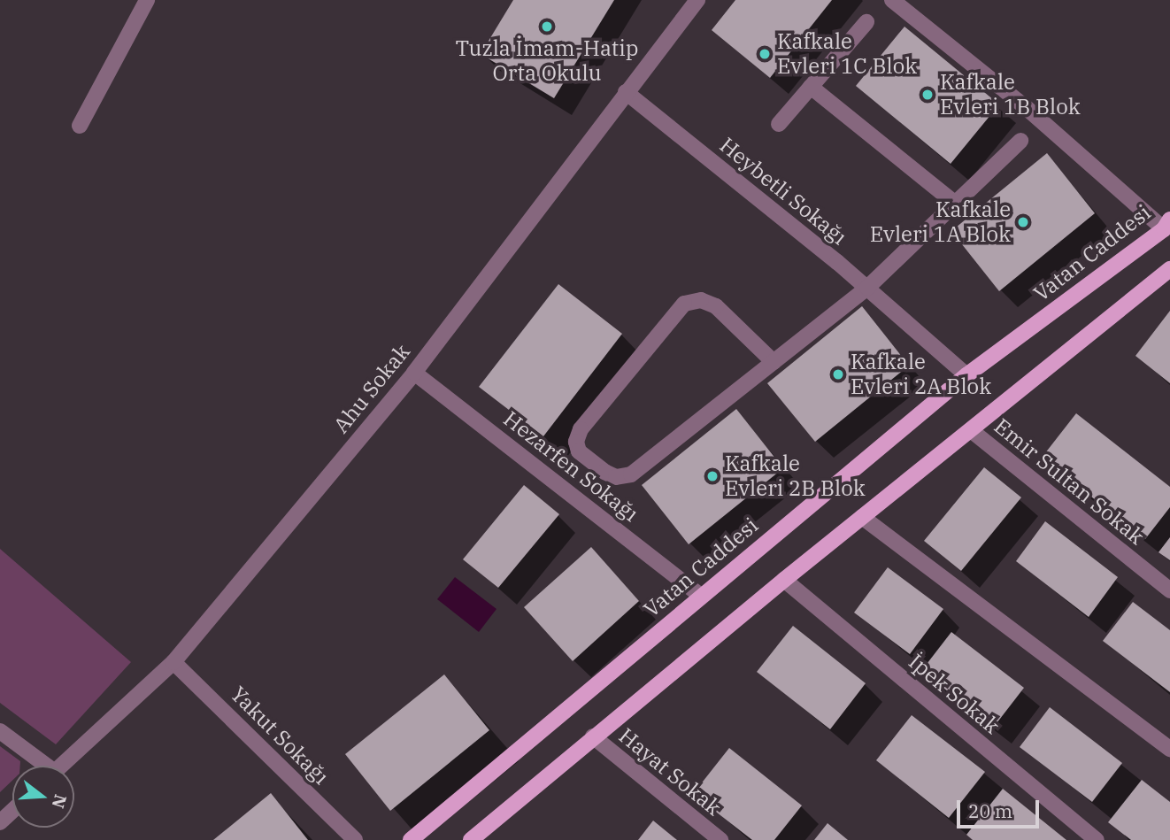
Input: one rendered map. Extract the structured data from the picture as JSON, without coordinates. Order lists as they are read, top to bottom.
{
  "streets": {
    "main road": ["Vatan Caddesi"],
    "street": [
      "Heybetli Sokağı",
      "Ahu Sokak",
      "Hezarfen Sokağı",
      "Emir Sultan Sokak",
      "İpek Sokak",
      "Yakut Sokağı",
      "Hayat Sokak"
    ]
  },
  "crossings": [
    ["Heybetli Sokağı", "Vatan Caddesi"],
    ["Heybetli Sokağı", "Ahu Sokak"],
    ["Vatan Caddesi", "Hezarfen Sokağı"],
    ["Ahu Sokak", "Hezarfen Sokağı"],
    ["Ahu Sokak", "Yakut Sokağı"]
  ],
  "places": [
    "Tuzla İmam-Hatip Orta Okulu",
    "Kafkale Evleri 1C Blok",
    "Kafkale Evleri 1B Blok",
    "Kafkale Evleri 1A Blok",
    "Kafkale Evleri 2A Blok",
    "Kafkale Evleri 2B Blok"
  ],
  "scale_bar": "20 m",
  "north": "right"
}
